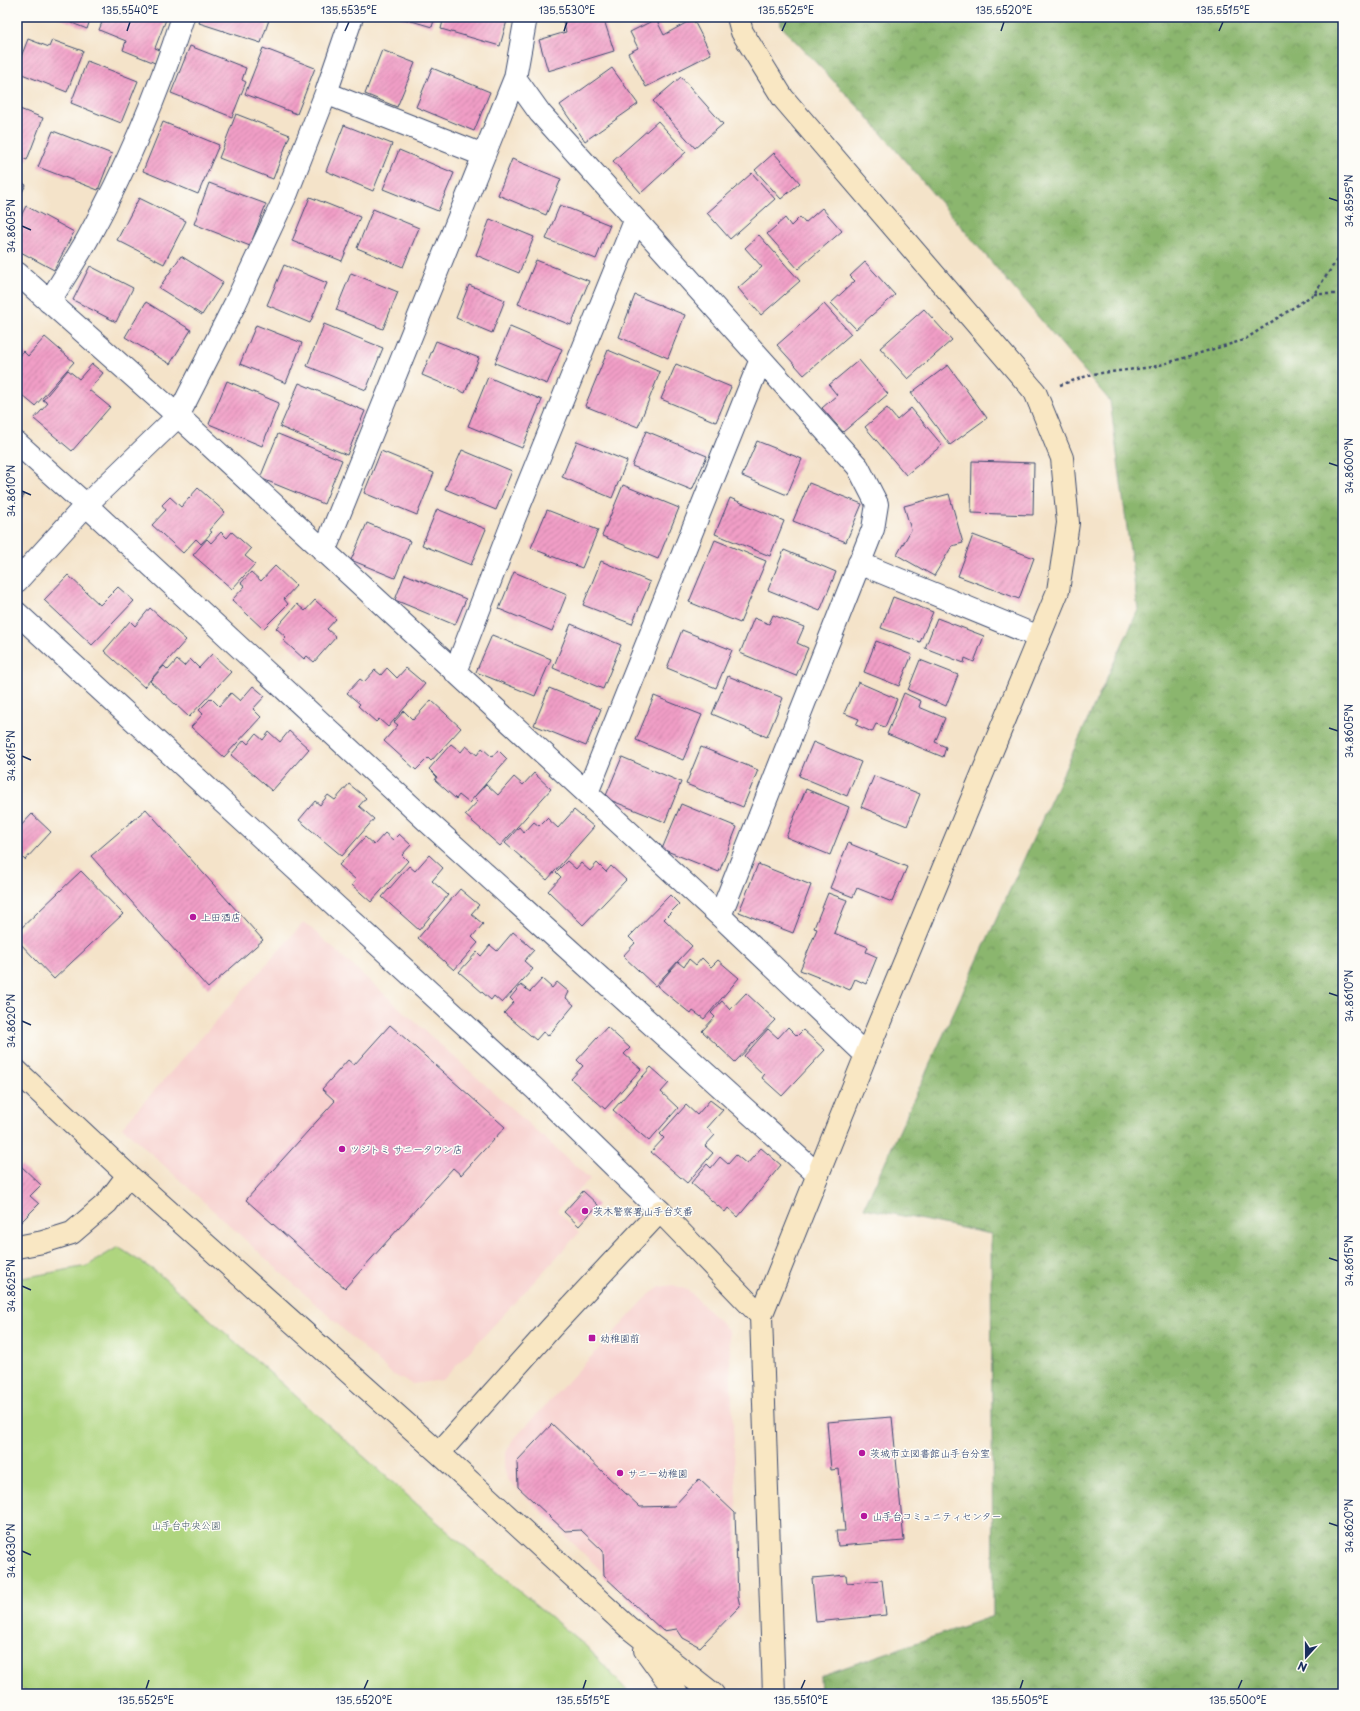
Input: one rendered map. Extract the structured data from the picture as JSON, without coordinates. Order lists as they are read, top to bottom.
{
  "parks": ["山手台中央公園"],
  "places": {
    "other": [
      "上田酒店",
      "ツジトミ サニータウン店",
      "茨木警察署山手台交番",
      "茨城市立図書館山手台分室",
      "サニー幼稚園",
      "山手台コミュニティセンター"
    ],
    "transit": ["幼稚園前"]
  },
  "north": "bottom",
  "coordinates": [
    "135.5540°E",
    "135.5535°E",
    "135.5530°E",
    "135.5525°E",
    "135.5520°E",
    "135.5515°E",
    "34.8595°N",
    "34.8605°N",
    "34.8600°N",
    "34.8610°N",
    "34.8615°N",
    "34.8620°N",
    "34.8625°N",
    "34.8630°N",
    "135.5510°E",
    "135.5505°E",
    "135.5500°E"
  ]
}
